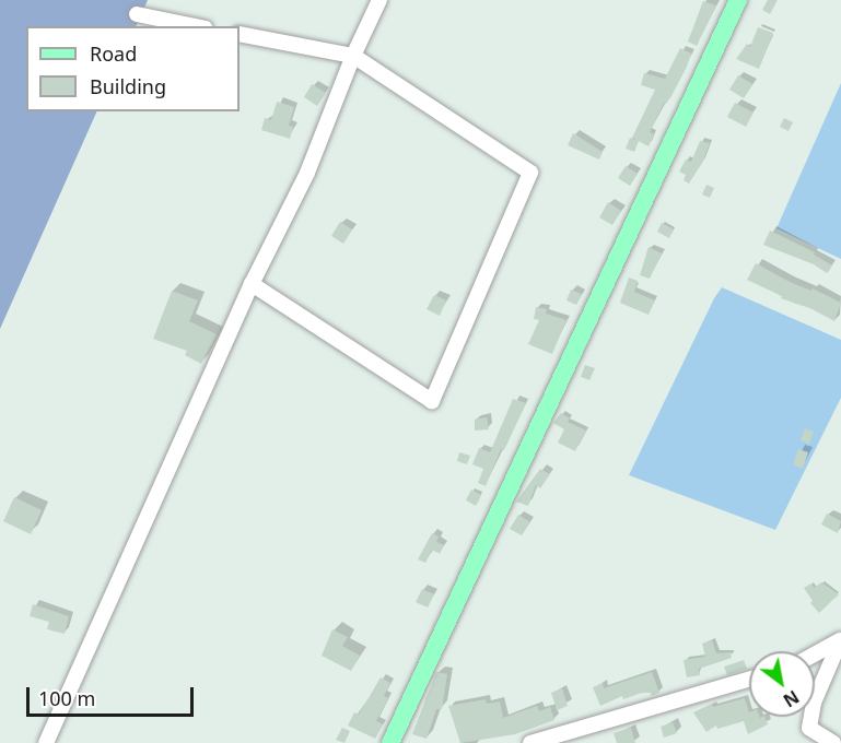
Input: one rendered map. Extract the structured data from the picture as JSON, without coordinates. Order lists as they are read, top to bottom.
{
  "legend": ["Road", "Building"],
  "scale_bar": "100 m",
  "north": "bottom right"
}
